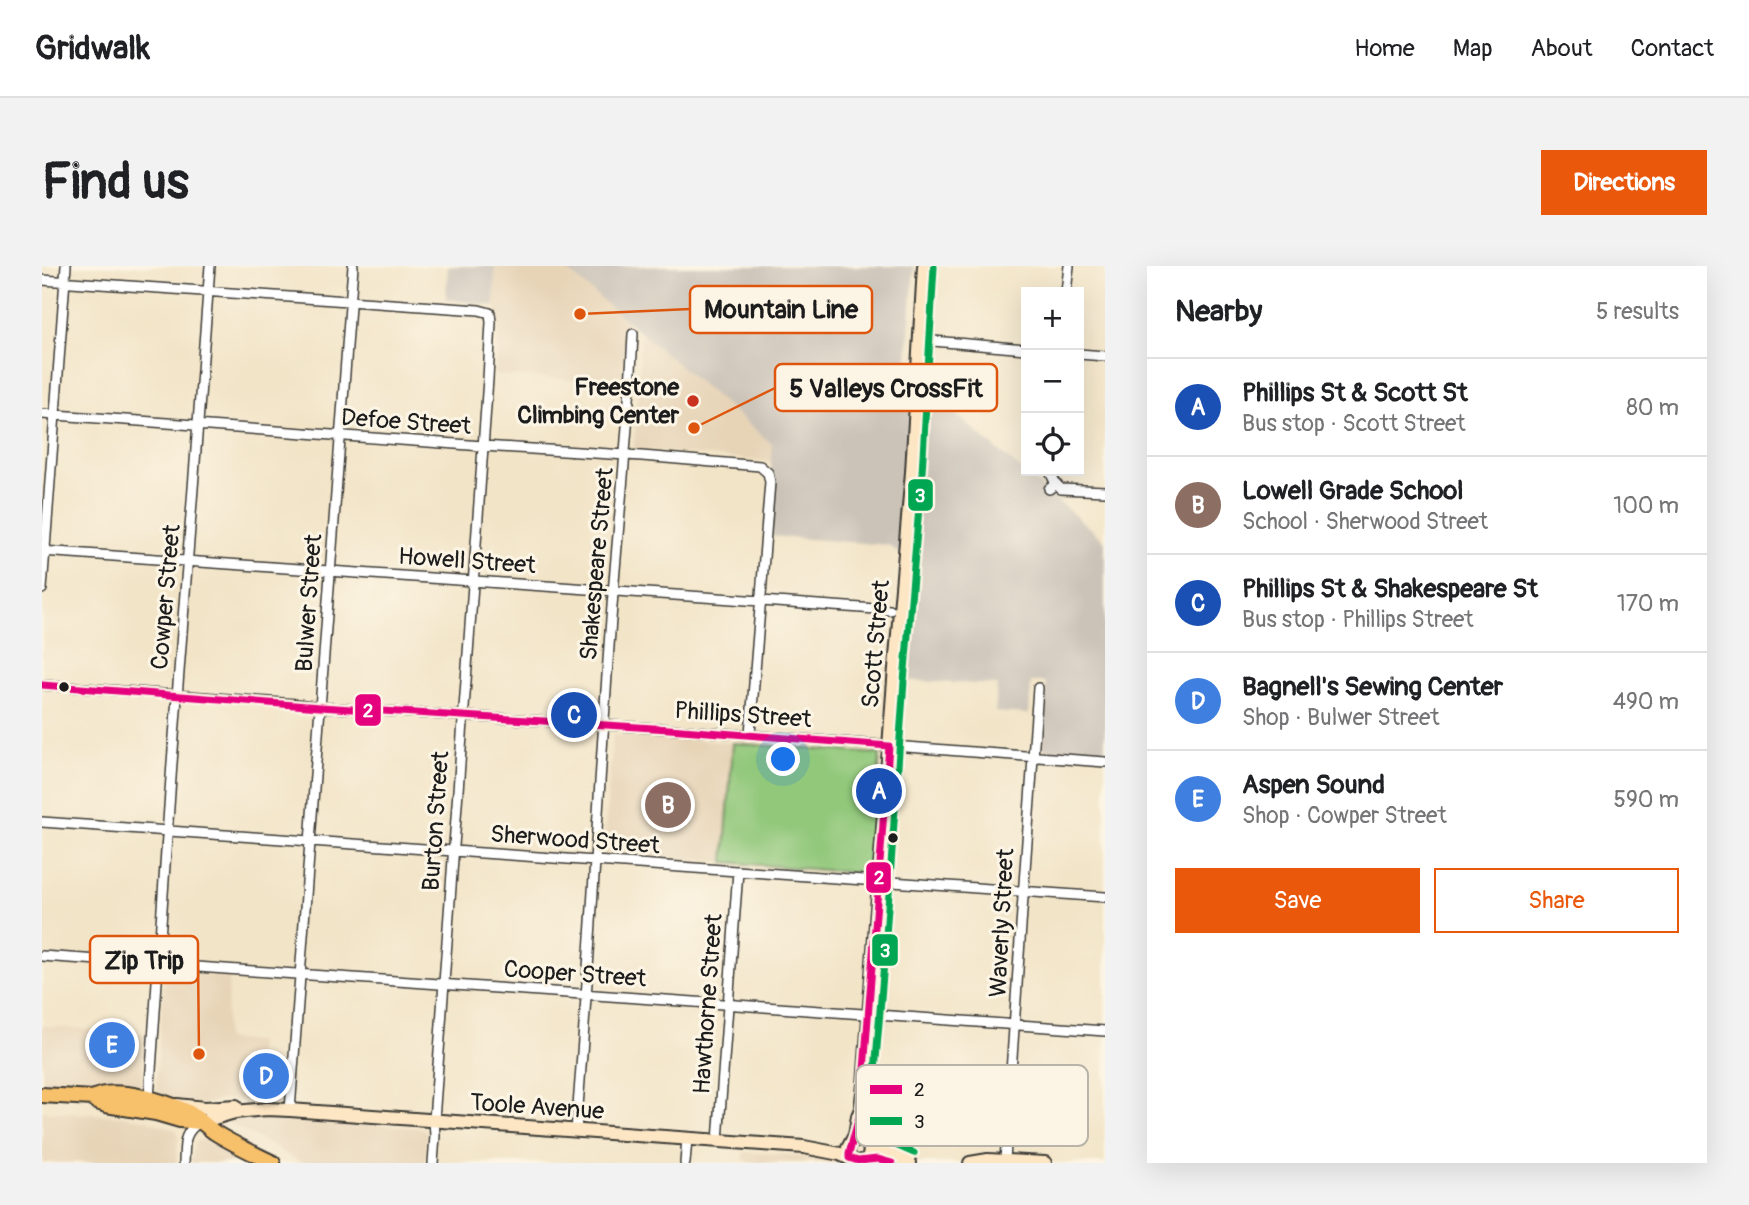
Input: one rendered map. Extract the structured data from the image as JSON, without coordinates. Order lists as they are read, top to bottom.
{
  "streets": {
    "main road": ["Scott Street", "Toole Avenue"],
    "street": [
      "Defoe Street",
      "Howell Street",
      "Shakespeare Street",
      "Cowper Street",
      "Bulwer Street",
      "Phillips Street",
      "Burton Street",
      "Sherwood Street",
      "Waverly Street",
      "Cooper Street",
      "Hawthorne Street"
    ]
  },
  "crossings": [
    ["Defoe Street", "Howell Street"],
    ["Defoe Street", "Shakespeare Street"],
    ["Defoe Street", "Cowper Street"],
    ["Defoe Street", "Bulwer Street"],
    ["Defoe Street", "Burton Street"],
    ["Howell Street", "Shakespeare Street"],
    ["Howell Street", "Cowper Street"],
    ["Howell Street", "Bulwer Street"],
    ["Howell Street", "Scott Street"],
    ["Howell Street", "Burton Street"],
    ["Shakespeare Street", "Phillips Street"],
    ["Shakespeare Street", "Sherwood Street"],
    ["Shakespeare Street", "Cooper Street"],
    ["Shakespeare Street", "Toole Avenue"],
    ["Cowper Street", "Phillips Street"],
    ["Cowper Street", "Sherwood Street"],
    ["Cowper Street", "Cooper Street"],
    ["Cowper Street", "Toole Avenue"],
    ["Bulwer Street", "Phillips Street"],
    ["Bulwer Street", "Burton Street"],
    ["Bulwer Street", "Sherwood Street"],
    ["Bulwer Street", "Cooper Street"],
    ["Bulwer Street", "Toole Avenue"],
    ["Scott Street", "Phillips Street"],
    ["Scott Street", "Sherwood Street"],
    ["Scott Street", "Cooper Street"],
    ["Phillips Street", "Burton Street"],
    ["Phillips Street", "Waverly Street"],
    ["Burton Street", "Sherwood Street"],
    ["Burton Street", "Cooper Street"],
    ["Burton Street", "Toole Avenue"],
    ["Sherwood Street", "Waverly Street"],
    ["Sherwood Street", "Hawthorne Street"],
    ["Waverly Street", "Cooper Street"],
    ["Cooper Street", "Hawthorne Street"],
    ["Hawthorne Street", "Toole Avenue"]
  ],
  "places": [
    "Mountain Line",
    "Freestone Climbing Center",
    "5 Valleys CrossFit",
    "Zip Trip"
  ],
  "lines": ["transit line 3", "transit line 2"],
  "legend": ["2", "3"],
  "page": {
    "header": "Gridwalk",
    "nav": [
      "Home",
      "Map",
      "About",
      "Contact"
    ],
    "buttons": [
      "Directions",
      ["Save", "Share"]
    ],
    "title": "Find us",
    "heading": ["Nearby", "5 results"],
    "map_buttons": ["+", "−"],
    "list": [
      {
        "mark": "A",
        "name": "Phillips St & Scott St",
        "note": "Bus stop · Scott Street",
        "value": "80 m"
      },
      {
        "mark": "B",
        "name": "Lowell Grade School",
        "note": "School · Sherwood Street",
        "value": "100 m"
      },
      {
        "mark": "C",
        "name": "Phillips St & Shakespeare St",
        "note": "Bus stop · Phillips Street",
        "value": "170 m"
      },
      {
        "mark": "D",
        "name": "Bagnell's Sewing Center",
        "note": "Shop · Bulwer Street",
        "value": "490 m"
      },
      {
        "mark": "E",
        "name": "Aspen Sound",
        "note": "Shop · Cowper Street",
        "value": "590 m"
      }
    ],
    "pins": [
      "C",
      "A",
      "B",
      "E",
      "D"
    ]
  }
}
